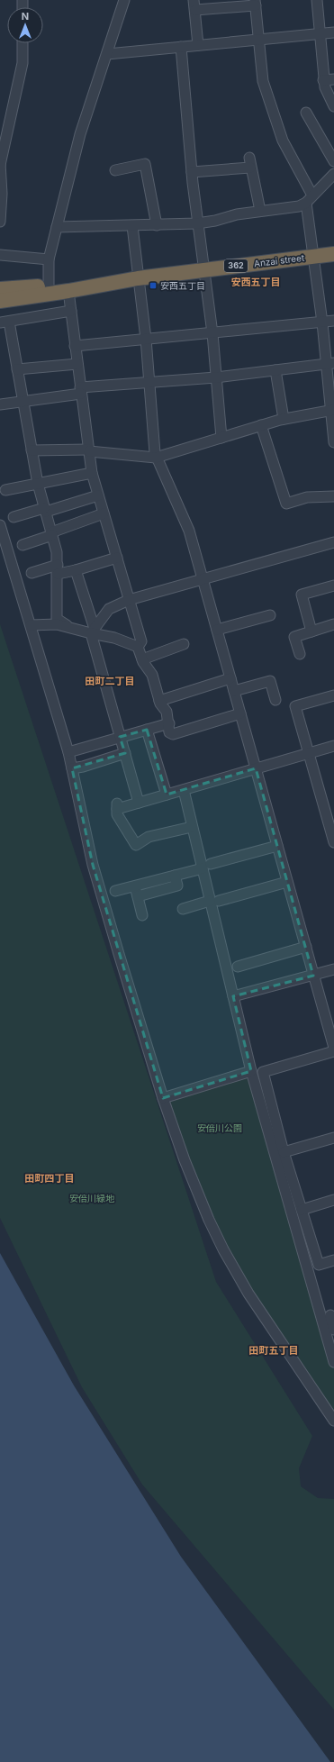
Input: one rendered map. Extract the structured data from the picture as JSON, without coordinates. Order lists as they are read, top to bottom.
{
  "streets": {
    "highway": ["Anzai street", "362"]
  },
  "districts": [
    "安西五丁目",
    "田町二丁目",
    "田町四丁目",
    "田町五丁目"
  ],
  "parks": ["安倍川公園", "安倍川緑地"],
  "places": {
    "transit": ["安西五丁目"]
  },
  "north": "top"
}
